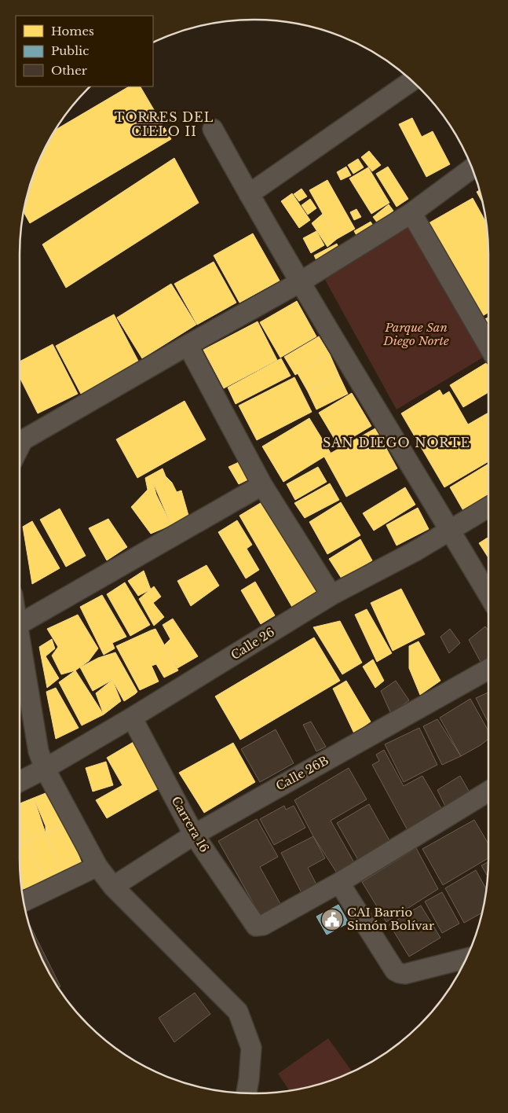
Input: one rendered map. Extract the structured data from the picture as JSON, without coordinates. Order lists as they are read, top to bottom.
{
  "streets": {
    "street": ["Calle 26", "Calle 26B", "Carrera 16"]
  },
  "crossings": [
    ["Calle 26", "Carrera 16"],
    ["Calle 26B", "Carrera 16"]
  ],
  "districts": ["TORRES DEL CIELO II", "SAN DIEGO NORTE"],
  "parks": ["Parque San Diego Norte"],
  "places": {
    "public building": ["CAI Barrio Simón Bolívar"]
  },
  "legend": ["Homes", "Public", "Other"]
}
